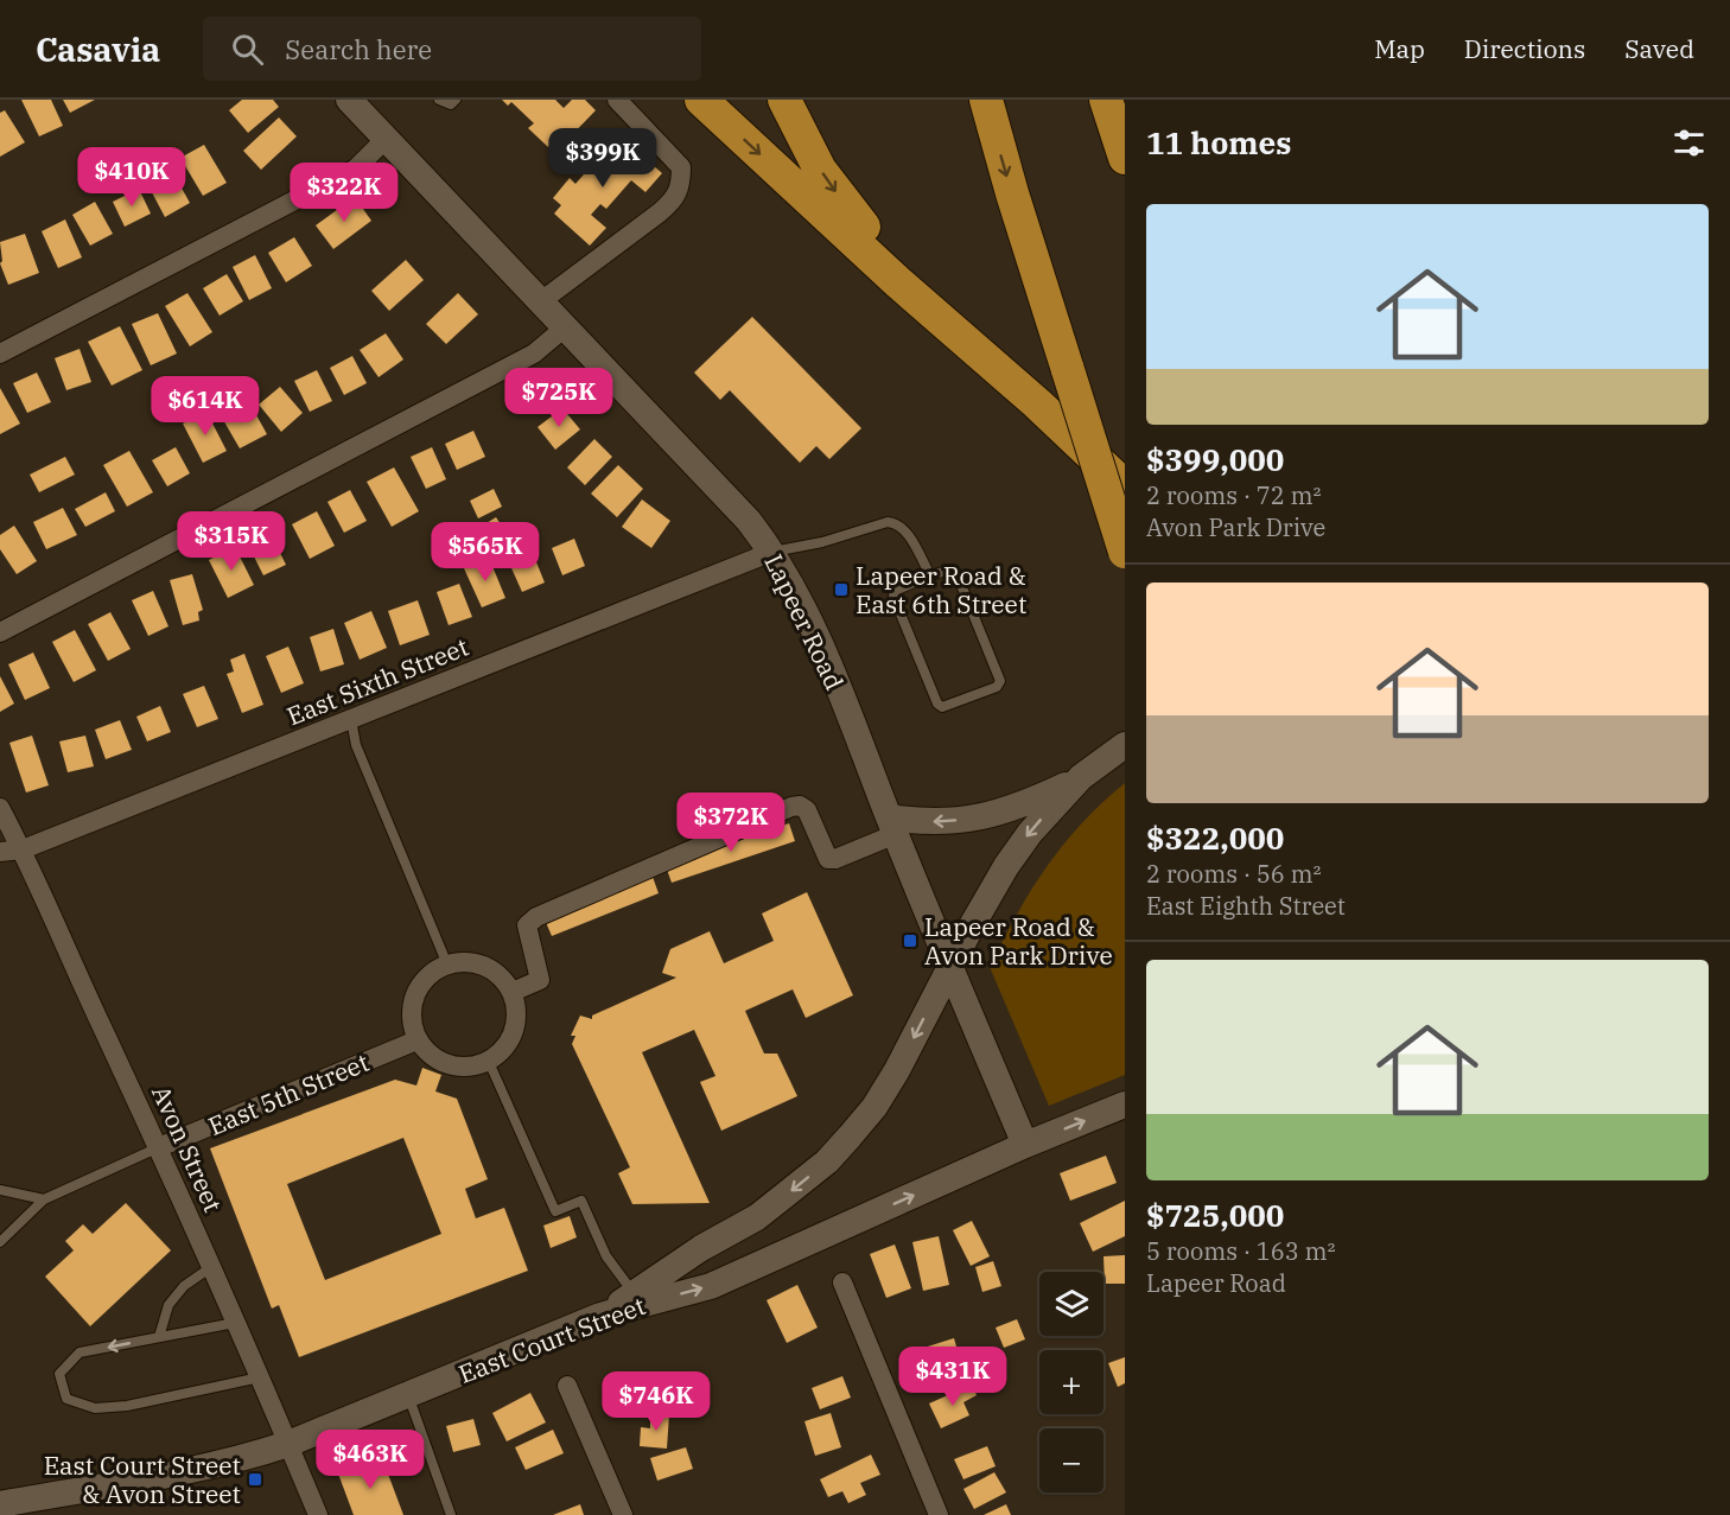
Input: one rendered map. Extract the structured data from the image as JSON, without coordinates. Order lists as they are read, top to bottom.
{
  "streets": {
    "main road": ["Lapeer Road", "East Court Street"],
    "street": ["East Sixth Street", "East 5th Street", "Avon Street"]
  },
  "crossings": [
    ["Lapeer Road", "East Sixth Street"],
    ["Lapeer Road", "East Court Street"],
    ["East Sixth Street", "Avon Street"],
    ["East 5th Street", "Avon Street"],
    ["Avon Street", "East Court Street"]
  ],
  "one_way": ["East Court Street"],
  "places": {
    "transit": ["Lapeer Road & East 6th Street", "Lapeer Road & Avon Park Drive", "East Court Street & Avon Street"]
  },
  "page": {
    "header": "Casavia",
    "search": "Search here",
    "nav": ["Map", "Directions", "Saved"],
    "heading": "11 homes",
    "price": [
      "$399K",
      "$410K",
      "$322K",
      "$725K",
      "$614K",
      "$315K",
      "$565K",
      "$372K",
      "$431K",
      "$746K",
      "$463K"
    ],
    "list": [
      {
        "name": "$399,000",
        "note": "2 rooms · 72 m² · Avon Park Drive"
      },
      {
        "name": "$322,000",
        "note": "2 rooms · 56 m² · East Eighth Street"
      },
      {
        "name": "$725,000",
        "note": "5 rooms · 163 m² · Lapeer Road"
      }
    ],
    "map_buttons": ["+", "−"]
  }
}
